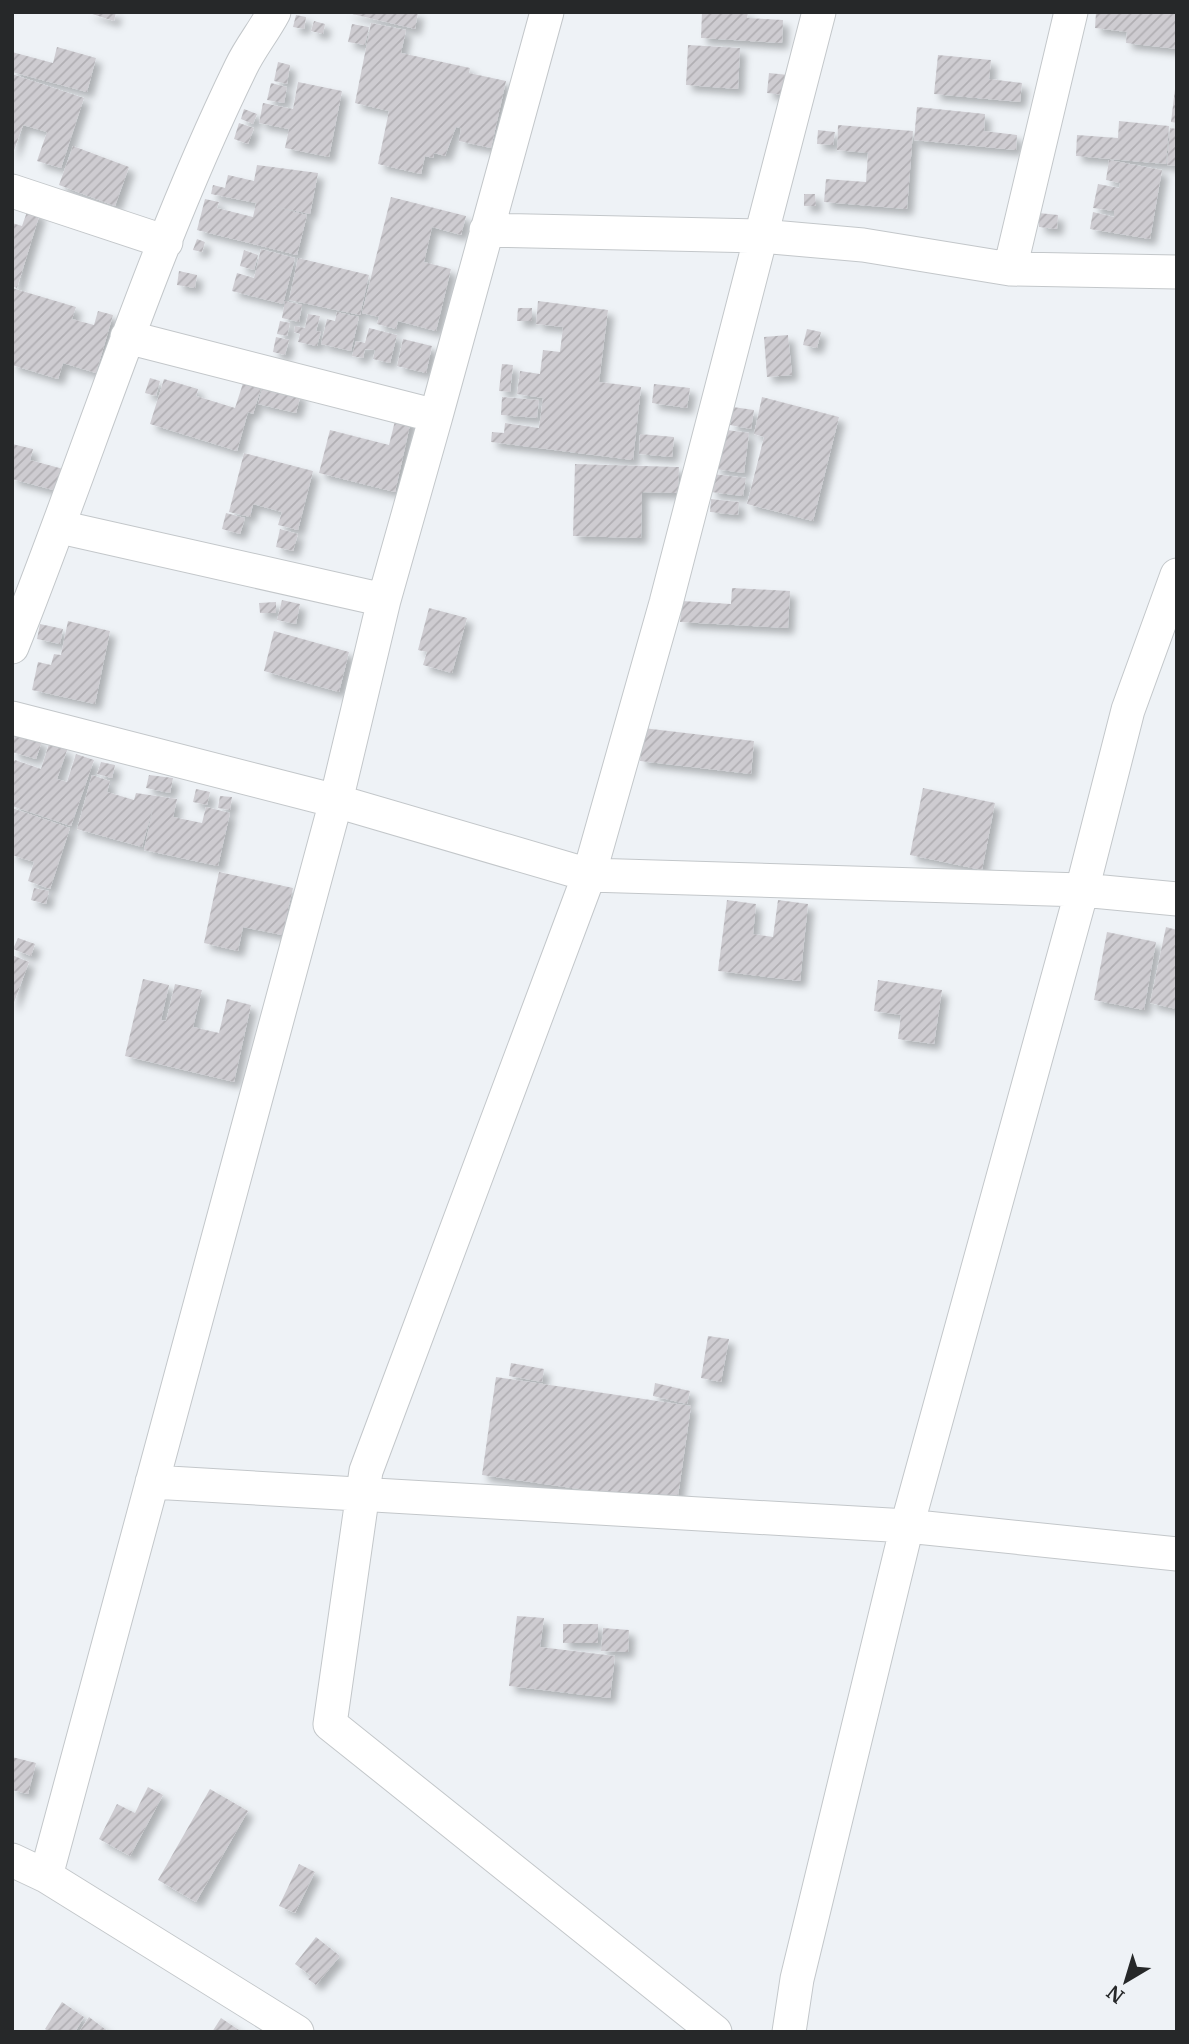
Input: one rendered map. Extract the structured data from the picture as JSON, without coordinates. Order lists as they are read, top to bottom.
{
  "north": "bottom left"
}
